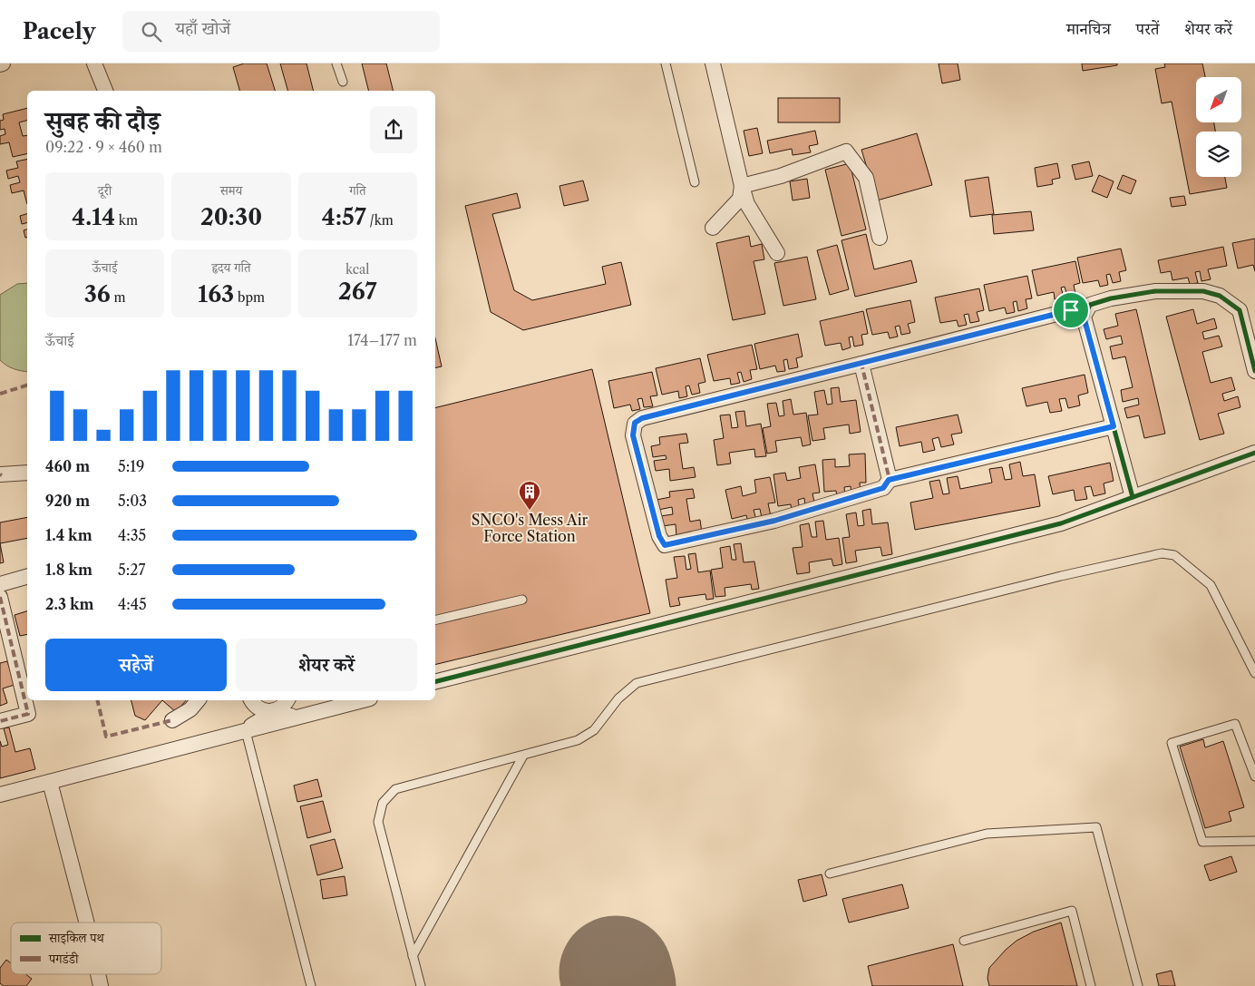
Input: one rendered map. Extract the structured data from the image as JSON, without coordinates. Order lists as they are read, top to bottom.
{
  "places": {
    "building": ["SNCO's Mess Air Force Station"]
  },
  "legend": ["साइकिल पथ", "पगडंडी"],
  "north": "bottom left",
  "page": {
    "header": "Pacely",
    "search": "यहाँ खोजें",
    "nav": ["मानचित्र", "परतें", "शेयर करें"],
    "heading": ["सुबह की दौड़", "09:22 · 9 × 460 m"],
    "stats": [
      ["दूरी", "4.14 km"],
      ["समय", "20:30"],
      ["गति", "4:57 /km"],
      ["ऊँचाई", "36 m"],
      ["हृदय गति", "163 bpm"],
      ["kcal", "267"]
    ],
    "chart": ["ऊँचाई", "174–177 m"],
    "list": [
      {
        "name": "460 m",
        "note": "5:19"
      },
      {
        "name": "920 m",
        "note": "5:03"
      },
      {
        "name": "1.4 km",
        "note": "4:35"
      },
      {
        "name": "1.8 km",
        "note": "5:27"
      },
      {
        "name": "2.3 km",
        "note": "4:45"
      }
    ],
    "buttons": ["सहेजें", "शेयर करें"]
  }
}
